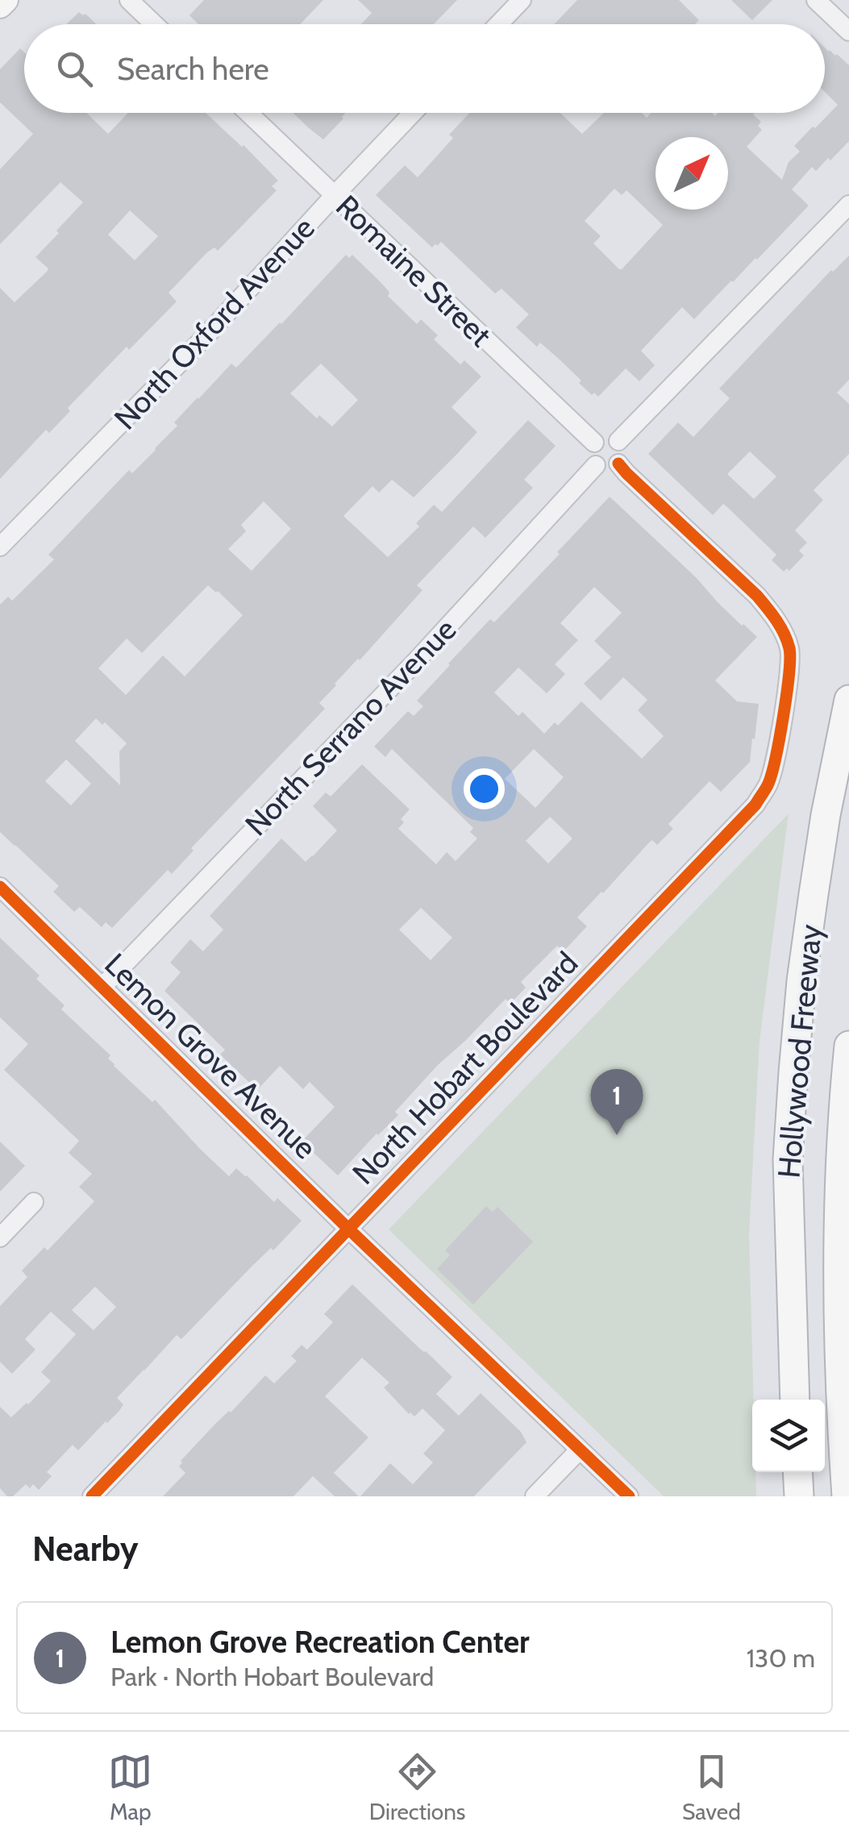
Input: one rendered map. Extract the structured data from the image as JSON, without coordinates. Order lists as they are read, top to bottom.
{
  "streets": {
    "highway": ["Hollywood Freeway"],
    "street": [
      "Romaine Street",
      "North Oxford Avenue",
      "North Serrano Avenue",
      "Lemon Grove Avenue",
      "North Hobart Boulevard"
    ]
  },
  "crossings": [
    ["Romaine Street", "North Oxford Avenue"],
    ["Romaine Street", "North Serrano Avenue"],
    ["Romaine Street", "North Hobart Boulevard"],
    ["North Serrano Avenue", "Lemon Grove Avenue"],
    ["North Serrano Avenue", "North Hobart Boulevard"],
    ["Lemon Grove Avenue", "North Hobart Boulevard"]
  ],
  "north": "top right",
  "page": {
    "search": "Search here",
    "pins": "1",
    "heading": "Nearby",
    "list": [
      {
        "mark": "1",
        "name": "Lemon Grove Recreation Center",
        "note": "Park · North Hobart Boulevard",
        "value": "130 m"
      }
    ],
    "nav": ["Map", "Directions", "Saved"]
  }
}
